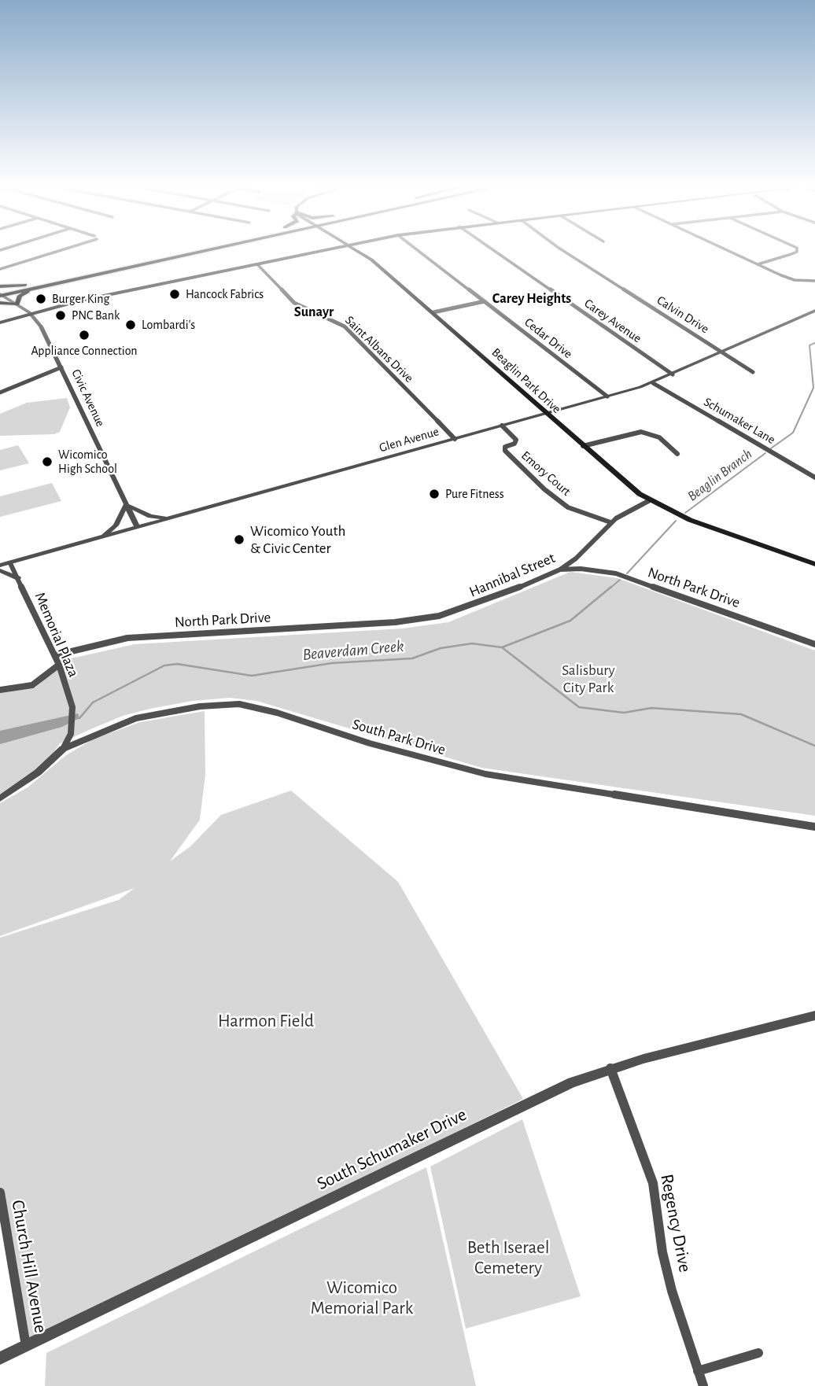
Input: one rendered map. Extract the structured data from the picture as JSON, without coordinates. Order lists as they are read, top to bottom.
{
  "streets": {
    "main road": ["Beaglin Park Drive"],
    "street": [
      "Calvin Drive",
      "Carey Avenue",
      "Cedar Drive",
      "Saint Albans Drive",
      "Civic Avenue",
      "Schumaker Lane",
      "Glen Avenue",
      "Emory Court",
      "Hannibal Street",
      "North Park Drive",
      "Memorial Plaza",
      "South Park Drive",
      "South Schumaker Drive",
      "Regency Drive",
      "Church Hill Avenue"
    ]
  },
  "crossings": [
    ["Calvin Drive", "Glen Avenue"],
    ["Carey Avenue", "Glen Avenue"],
    ["Cedar Drive", "Glen Avenue"],
    ["Saint Albans Drive", "Glen Avenue"],
    ["Beaglin Park Drive", "Glen Avenue"],
    ["Beaglin Park Drive", "Hannibal Street"],
    ["Civic Avenue", "Glen Avenue"],
    ["Schumaker Lane", "Glen Avenue"],
    ["Glen Avenue", "Emory Court"],
    ["Glen Avenue", "Memorial Plaza"],
    ["Emory Court", "Hannibal Street"],
    ["Hannibal Street", "North Park Drive"],
    ["North Park Drive", "Memorial Plaza"],
    ["Memorial Plaza", "South Park Drive"],
    ["South Schumaker Drive", "Regency Drive"],
    ["South Schumaker Drive", "Church Hill Avenue"]
  ],
  "districts": ["Carey Heights", "Sunayr"],
  "water": ["Beaglin Branch", "Beaverdam Creek"],
  "parks": [
    "Salisbury City Park",
    "Harmon Field",
    "Beth Iserael Cemetery",
    "Wicomico Memorial Park"
  ],
  "places": [
    "Hancock Fabrics",
    "Burger King",
    "PNC Bank",
    "Lombardi's",
    "Appliance Connection",
    "Wicomico High School",
    "Pure Fitness",
    "Wicomico Youth & Civic Center"
  ]
}
